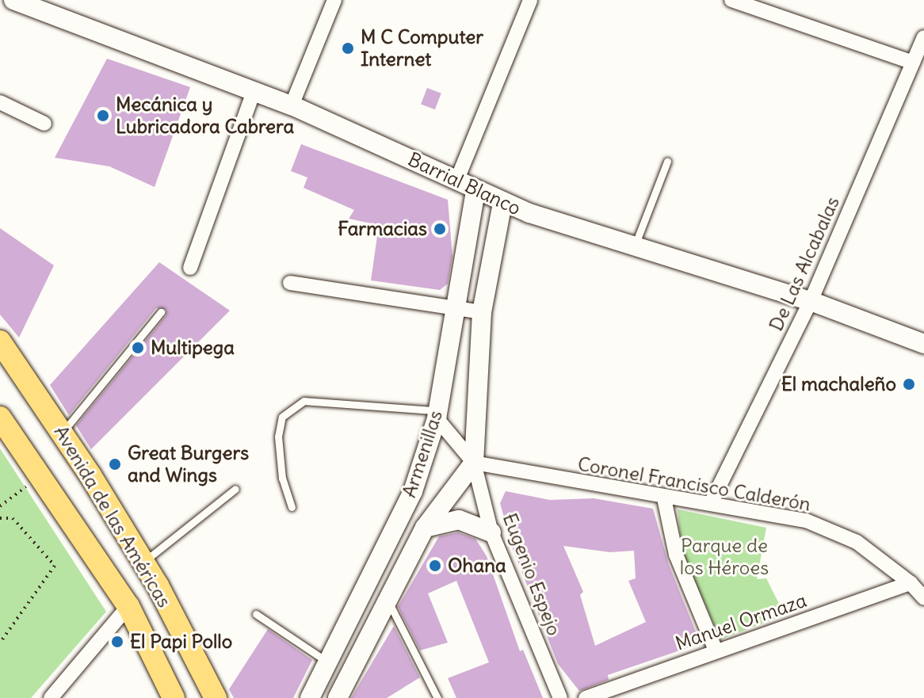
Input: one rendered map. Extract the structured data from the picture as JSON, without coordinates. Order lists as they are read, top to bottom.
{
  "streets": {
    "main road": ["Avenida de las Américas"],
    "street": [
      "Barrial Blanco",
      "De Las Alcabalas",
      "Armenillas",
      "Coronel Francisco Calderón",
      "Eugenio Espejo",
      "Manuel Ormaza"
    ]
  },
  "crossings": [
    ["Barrial Blanco", "De Las Alcabalas"],
    ["Barrial Blanco", "Armenillas"],
    ["De Las Alcabalas", "Coronel Francisco Calderón"],
    ["Armenillas", "Coronel Francisco Calderón"],
    ["Armenillas", "Eugenio Espejo"],
    ["Coronel Francisco Calderón", "Eugenio Espejo"],
    ["Coronel Francisco Calderón", "Manuel Ormaza"]
  ],
  "parks": ["Parque de los Héroes"],
  "places": [
    "M C Computer Internet",
    "Mecánica y Lubricadora Cabrera",
    "Farmacias",
    "Multipega",
    "El machaleño",
    "Great Burgers and Wings",
    "Ohana",
    "El Papi Pollo"
  ]
}
